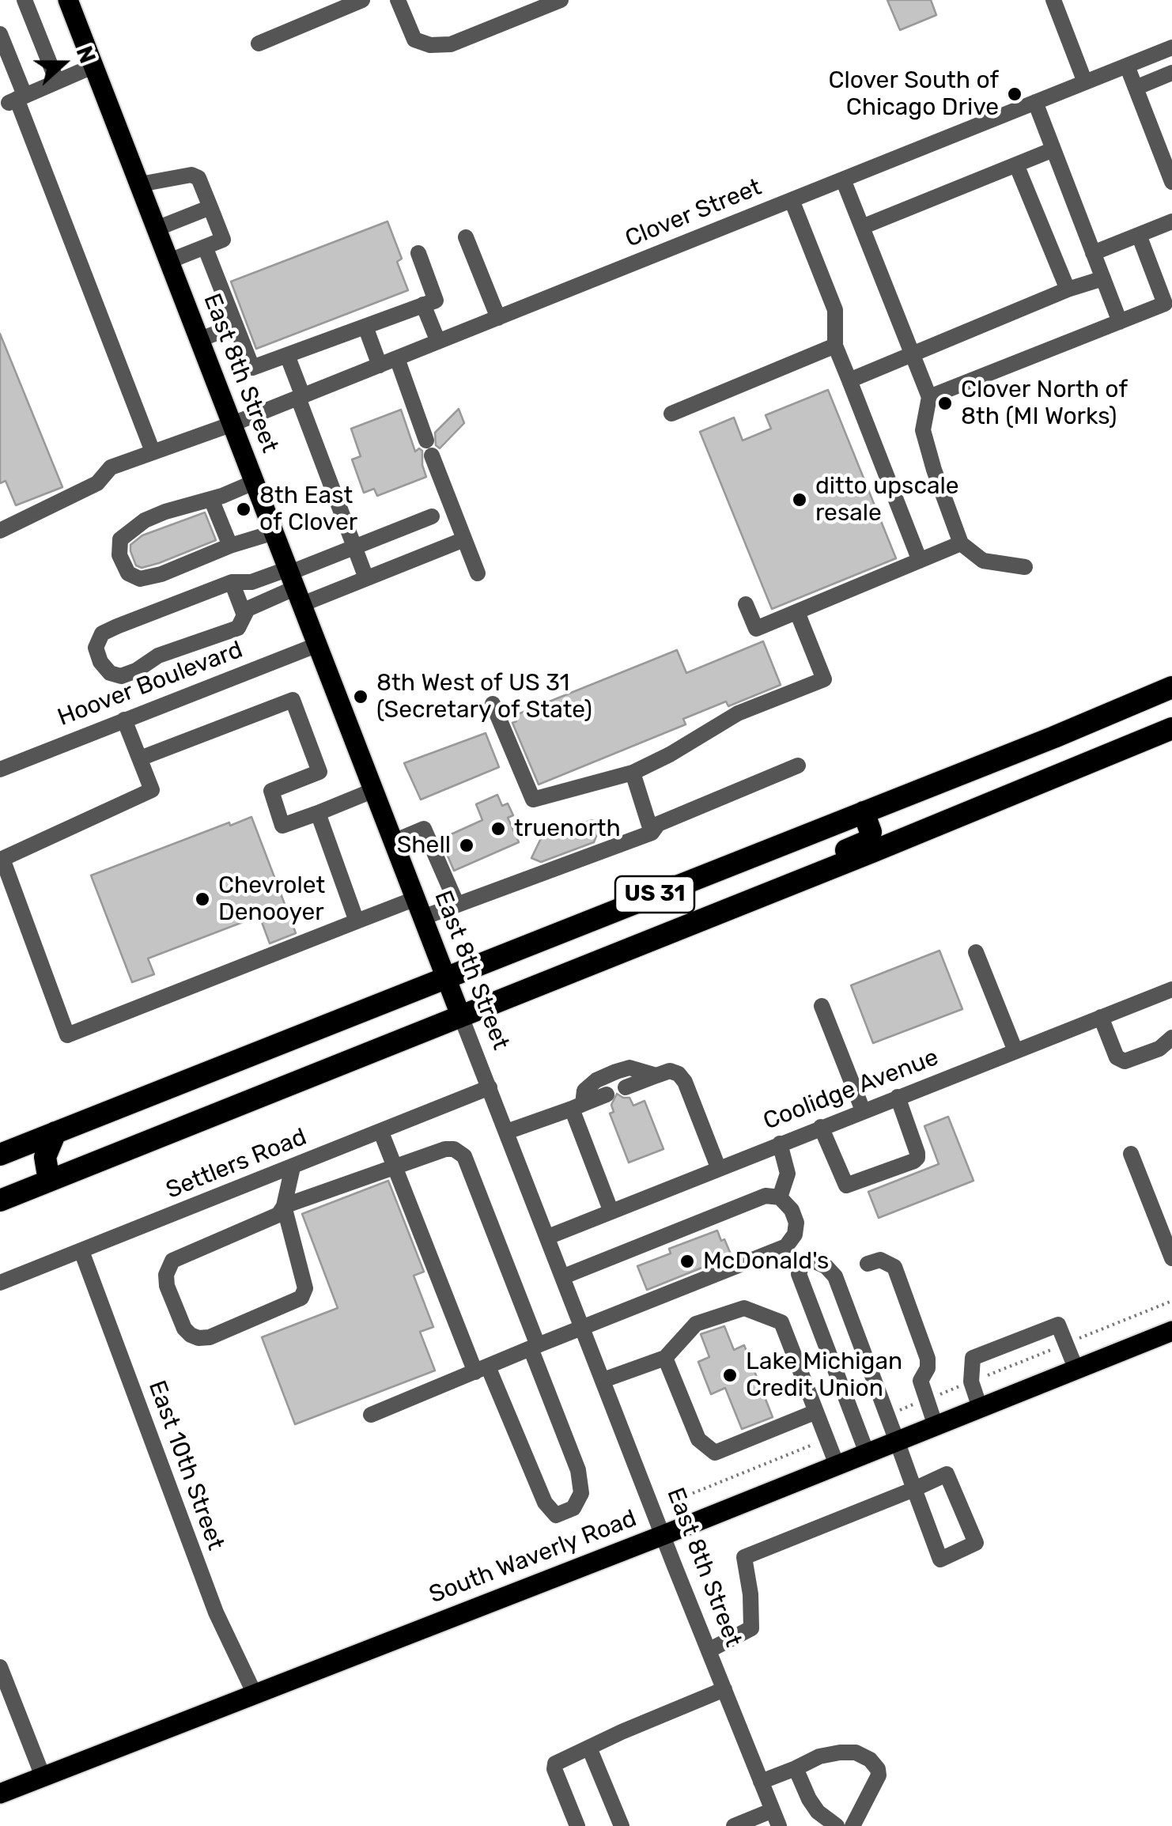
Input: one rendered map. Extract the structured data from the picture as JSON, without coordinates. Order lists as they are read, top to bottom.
{
  "streets": {
    "highway": ["US 31"],
    "main road": ["East 8th Street", "South Waverly Road"],
    "street": [
      "Clover Street",
      "Hoover Boulevard",
      "Coolidge Avenue",
      "Settlers Road",
      "East 10th Street"
    ]
  },
  "crossings": [
    ["Clover Street", "East 8th Street"],
    ["East 8th Street", "Hoover Boulevard"],
    ["East 8th Street", "US 31"],
    ["East 8th Street", "Coolidge Avenue"],
    ["East 8th Street", "Settlers Road"],
    ["East 8th Street", "South Waverly Road"],
    ["Settlers Road", "East 10th Street"],
    ["East 10th Street", "South Waverly Road"]
  ],
  "places": [
    "Clover South of Chicago Drive",
    "Clover North of 8th (MI Works)",
    "ditto upscale resale",
    "8th East of Clover",
    "8th West of US 31 (Secretary of State)",
    "truenorth",
    "Shell",
    "Chevrolet Denooyer",
    "McDonald's",
    "Lake Michigan Credit Union"
  ],
  "north": "right"
}
